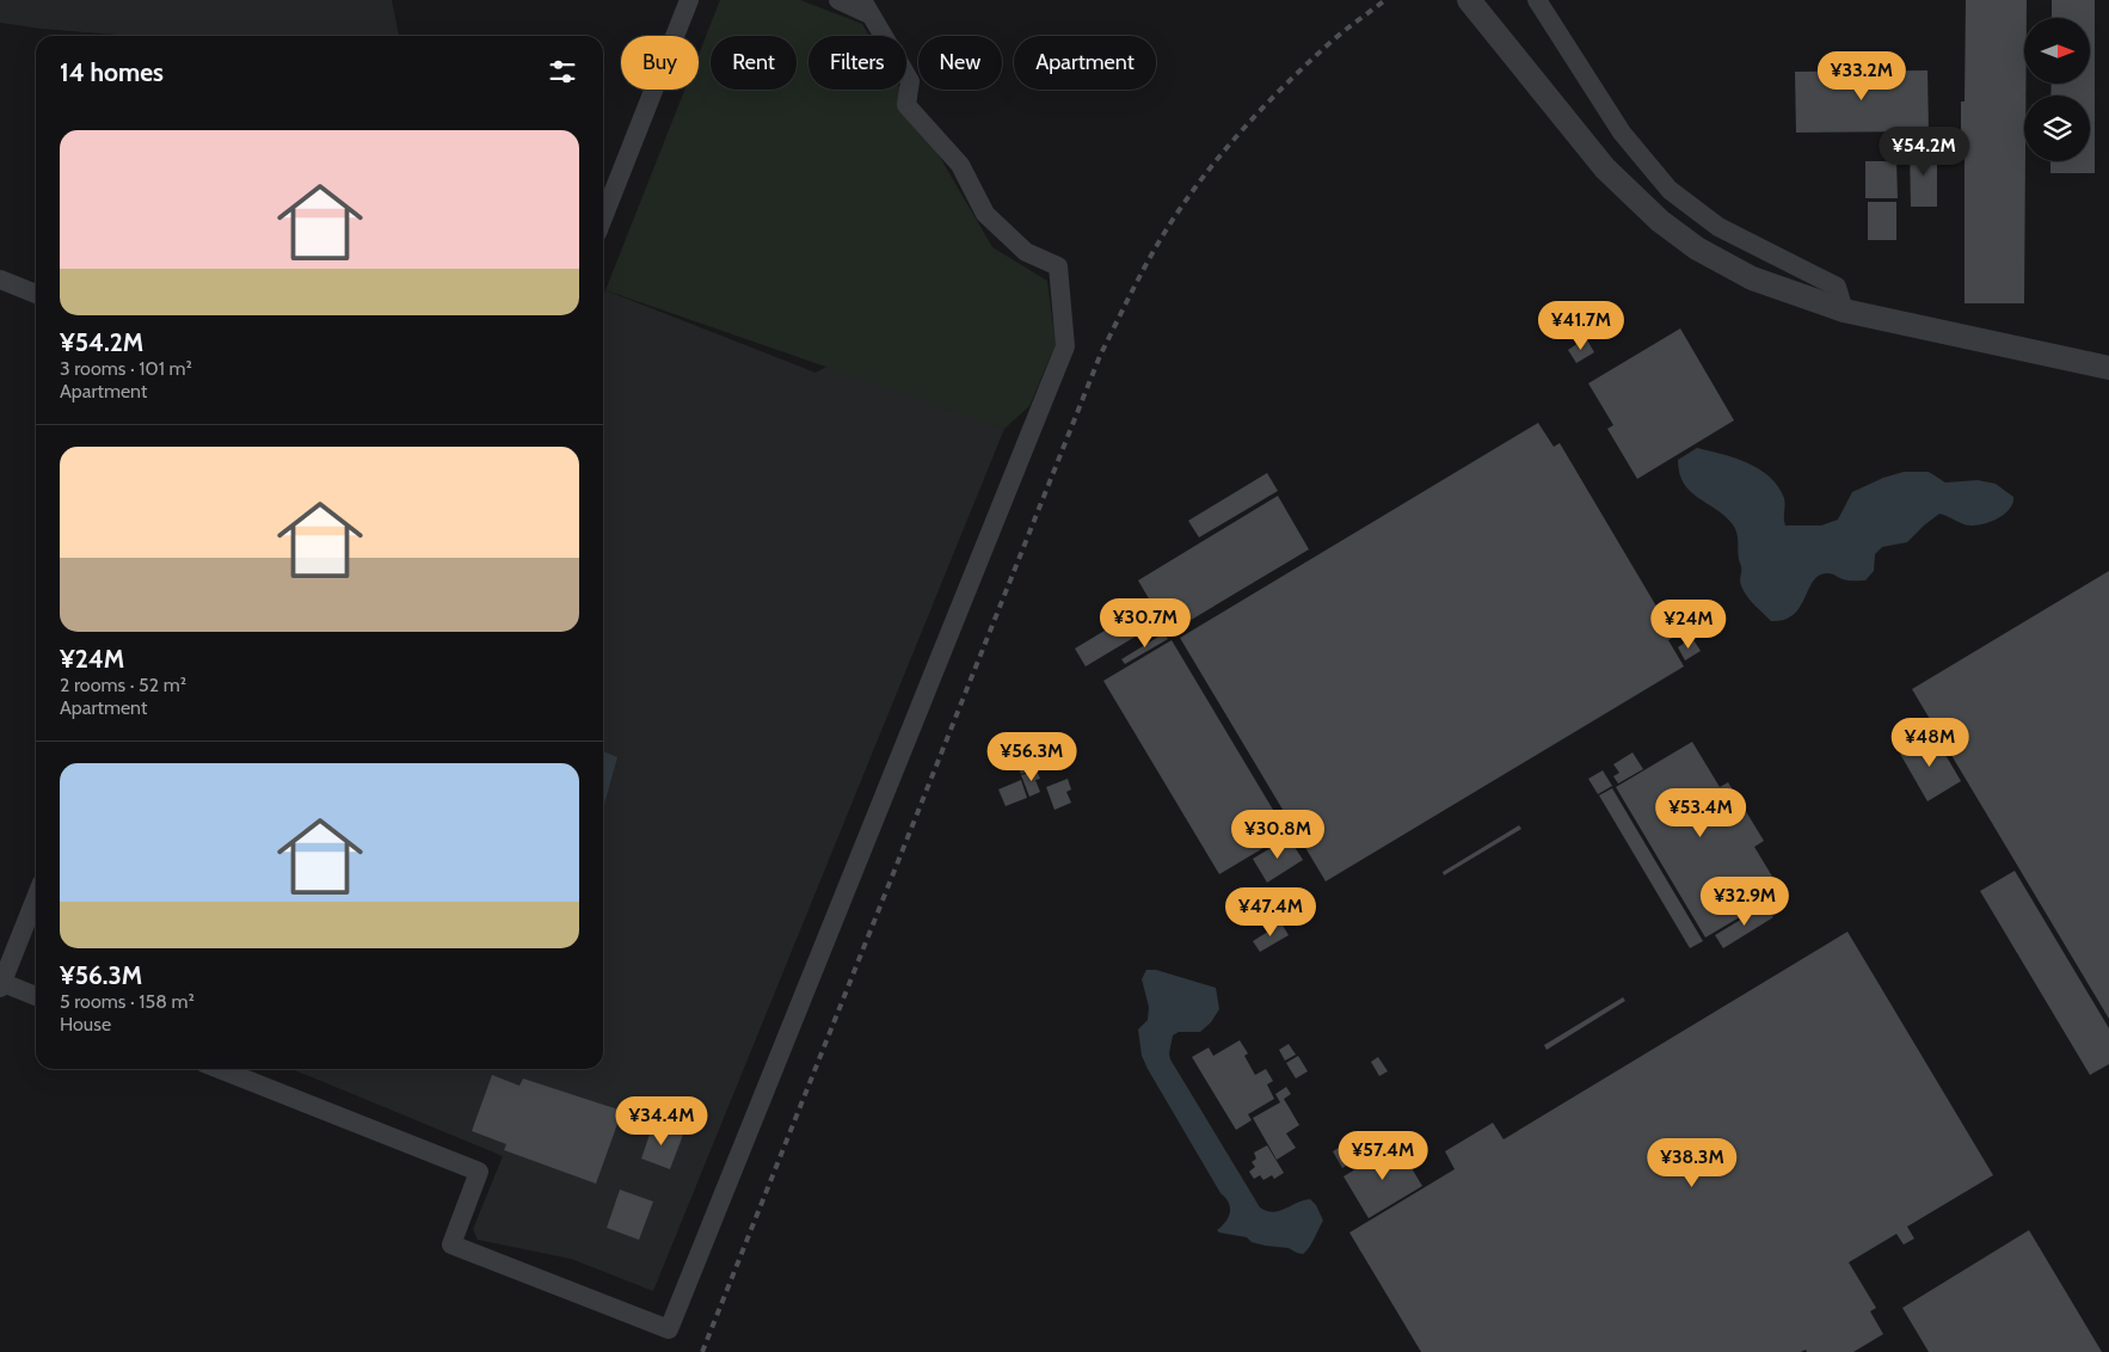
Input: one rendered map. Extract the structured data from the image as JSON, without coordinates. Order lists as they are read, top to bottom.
{
  "north": "right",
  "page": {
    "chip": [
      "Buy",
      "Rent",
      "Filters",
      "New",
      "Apartment"
    ],
    "heading": "14 homes",
    "price": [
      "¥33.2M",
      "¥54.2M",
      "¥41.7M",
      "¥30.7M",
      "¥24M",
      "¥48M",
      "¥56.3M",
      "¥53.4M",
      "¥30.8M",
      "¥32.9M",
      "¥47.4M",
      "¥34.4M",
      "¥57.4M",
      "¥38.3M"
    ],
    "list": [
      {
        "name": "¥54.2M",
        "note": "3 rooms · 101 m² · Apartment"
      },
      {
        "name": "¥24M",
        "note": "2 rooms · 52 m² · Apartment"
      },
      {
        "name": "¥56.3M",
        "note": "5 rooms · 158 m² · House"
      }
    ]
  }
}
